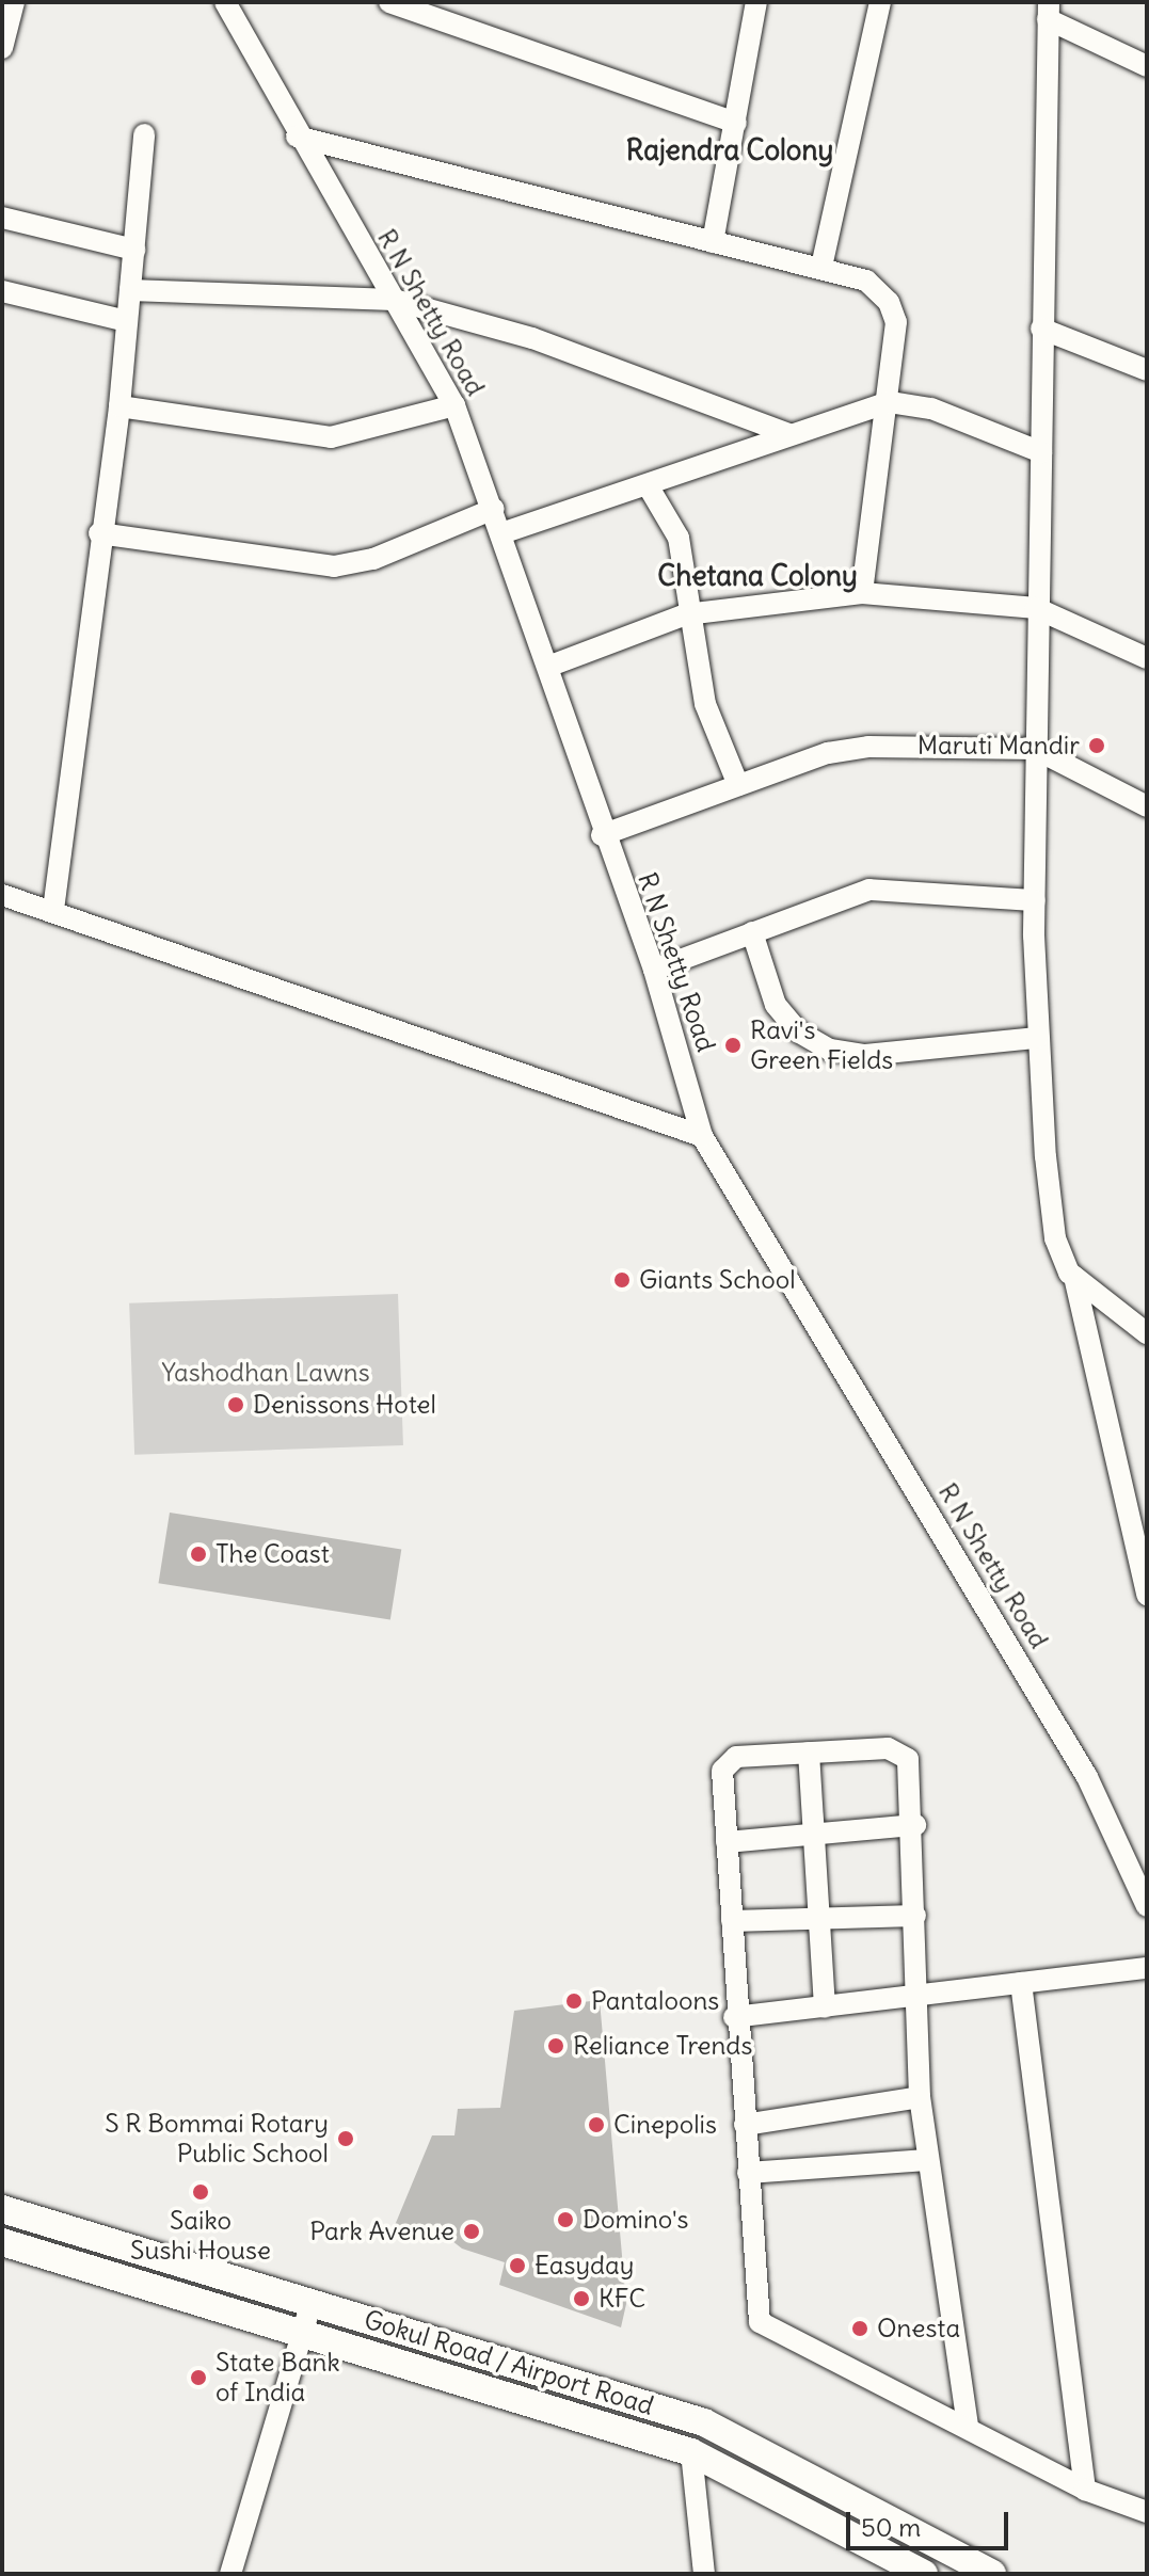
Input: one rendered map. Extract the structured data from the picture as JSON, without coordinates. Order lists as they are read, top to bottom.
{
  "streets": {
    "main road": ["Gokul Road / Airport Road"],
    "street": ["R N Shetty Road"]
  },
  "districts": ["Rajendra Colony", "Chetana Colony"],
  "parks": ["Yashodhan Lawns"],
  "places": [
    "Maruti Mandir",
    "Ravi's Green Fields",
    "Giants School",
    "Denissons Hotel",
    "The Coast",
    "Pantaloons",
    "Reliance Trends",
    "Cinepolis",
    "S R Bommai Rotary Public School",
    "Saiko Sushi House",
    "Domino's",
    "Park Avenue",
    "Easyday",
    "KFC",
    "Onesta",
    "State Bank of India"
  ],
  "scale_bar": "50 m"
}
